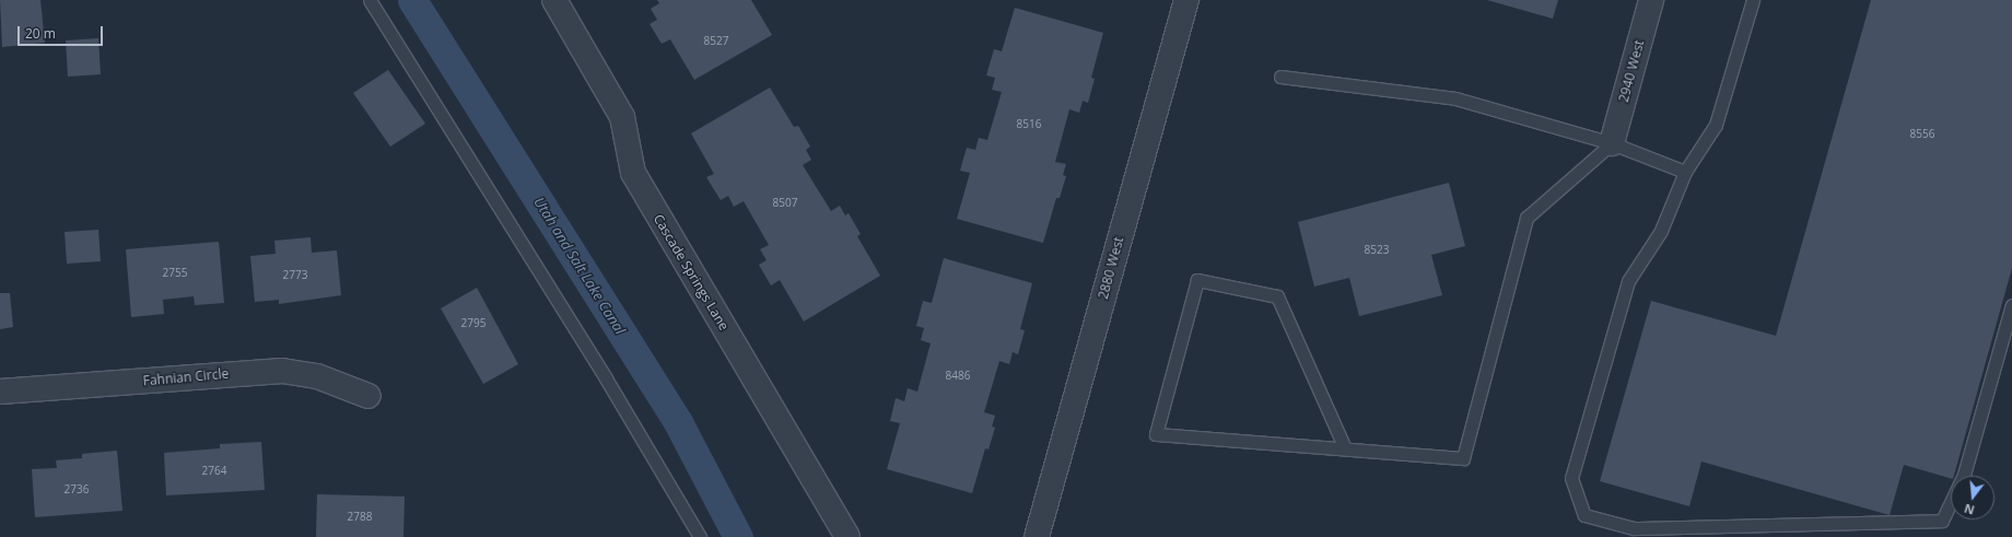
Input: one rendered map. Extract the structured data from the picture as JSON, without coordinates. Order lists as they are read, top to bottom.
{
  "streets": {
    "street": [
      "2940 West",
      "2880 West",
      "Cascade Springs Lane",
      "Fahnian Circle"
    ]
  },
  "water": ["Utah and Salt Lake Canal"],
  "house_numbers": [
    "8527",
    "8516",
    "8556",
    "8507",
    "8523",
    "2755",
    "2773",
    "2795",
    "8486",
    "2764",
    "2736",
    "2788"
  ],
  "scale_bar": "20 m",
  "north": "bottom"
}
